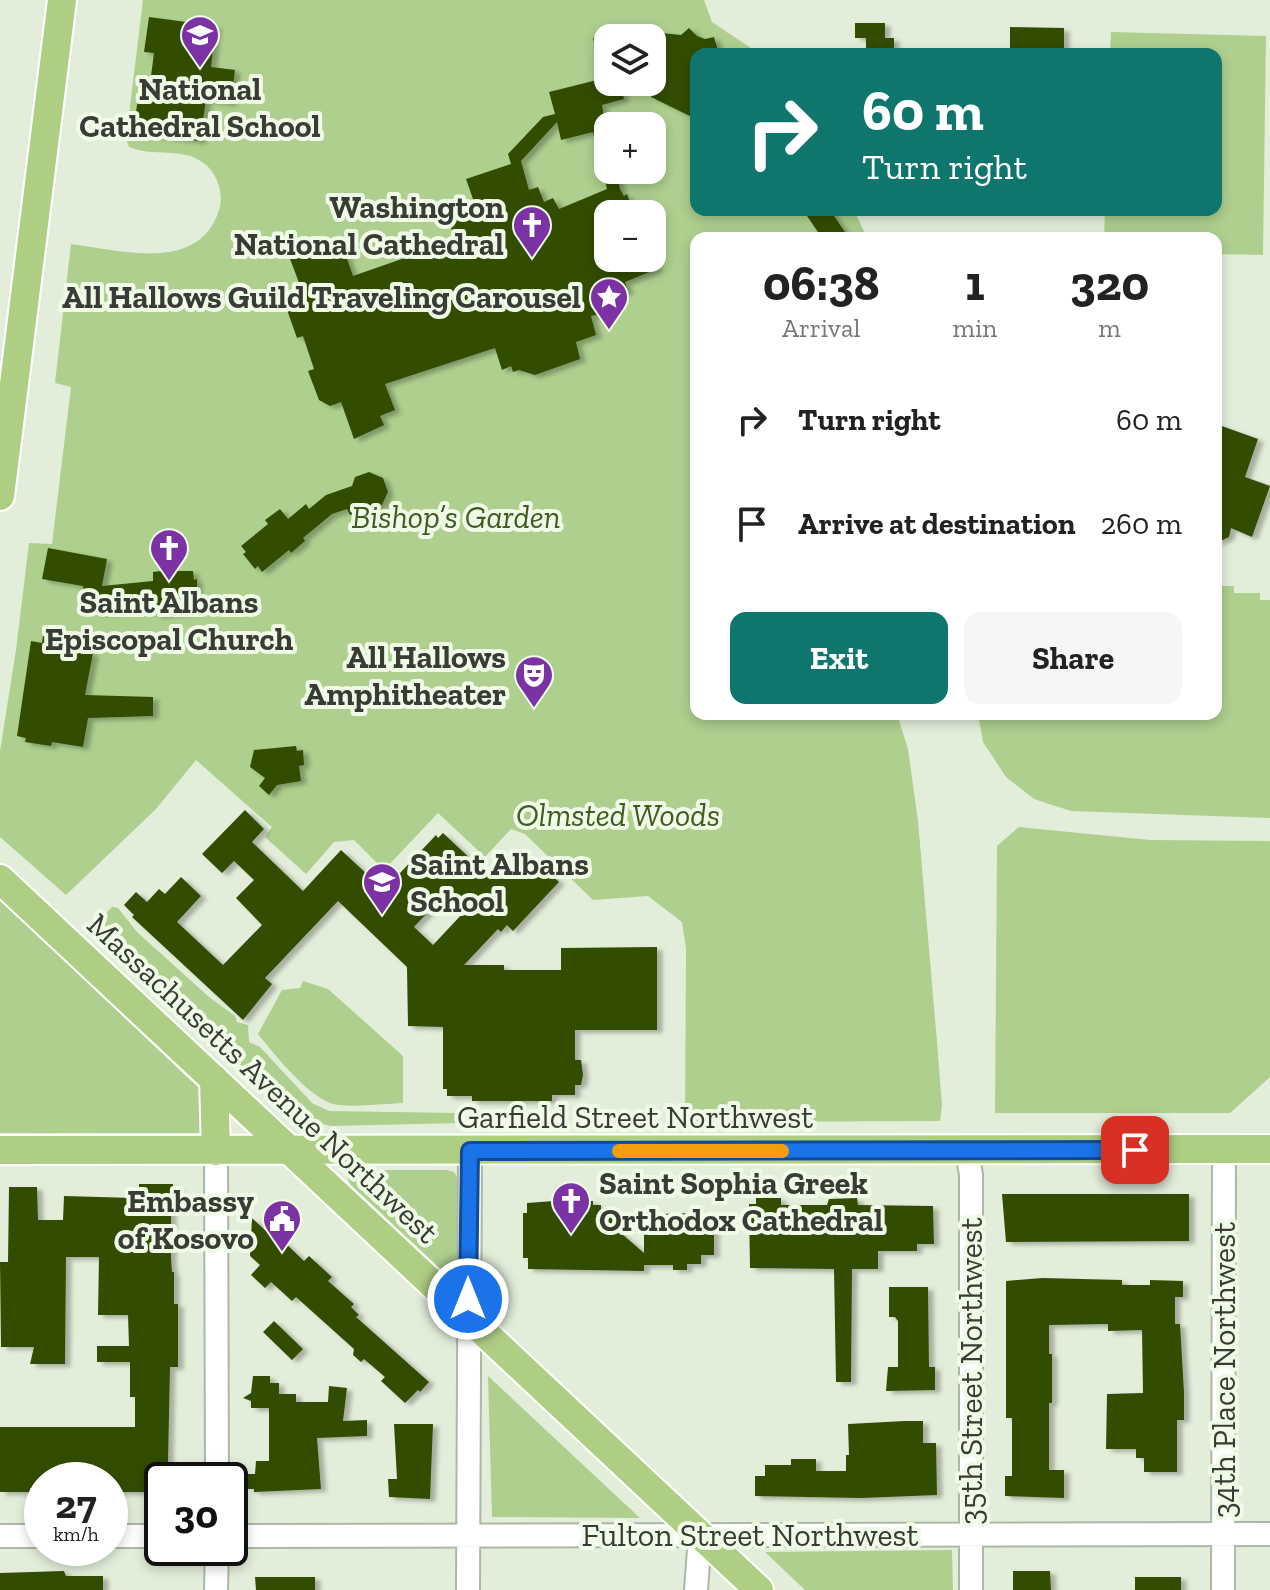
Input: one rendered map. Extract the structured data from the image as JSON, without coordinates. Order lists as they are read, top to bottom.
{
  "streets": {
    "main road": ["Massachusetts Avenue Northwest", "Garfield Street Northwest"],
    "street": ["34th Place Northwest", "35th Street Northwest", "Fulton Street Northwest"]
  },
  "crossings": [
    ["Massachusetts Avenue Northwest", "Garfield Street Northwest"],
    ["Massachusetts Avenue Northwest", "Fulton Street Northwest"],
    ["Garfield Street Northwest", "34th Place Northwest"],
    ["Garfield Street Northwest", "35th Street Northwest"],
    ["34th Place Northwest", "Fulton Street Northwest"],
    ["35th Street Northwest", "Fulton Street Northwest"]
  ],
  "parks": ["Bishop’s Garden", "Olmsted Woods"],
  "places": {
    "school or university": ["National Cathedral School", "Saint Albans School"],
    "church": ["Washington National Cathedral", "Saint Albans Episcopal Church", "Saint Sophia Greek Orthodox Cathedral"],
    "place": ["All Hallows Guild Traveling Carousel"],
    "theatre": ["All Hallows Amphitheater"],
    "public building": ["Embassy of Kosovo"]
  },
  "page": {
    "map_buttons": ["+", "−"],
    "turn": ["60 m", "Turn right"],
    "eta": [
      "06:38",
      "Arrival",
      "1",
      "min",
      "320",
      "m"
    ],
    "list": [
      {
        "name": "Turn right",
        "value": "60 m"
      },
      {
        "name": "Arrive at destination",
        "value": "260 m"
      }
    ],
    "buttons": ["Exit", "Share"],
    "speed": "27 km/h",
    "limit": "30"
  }
}
